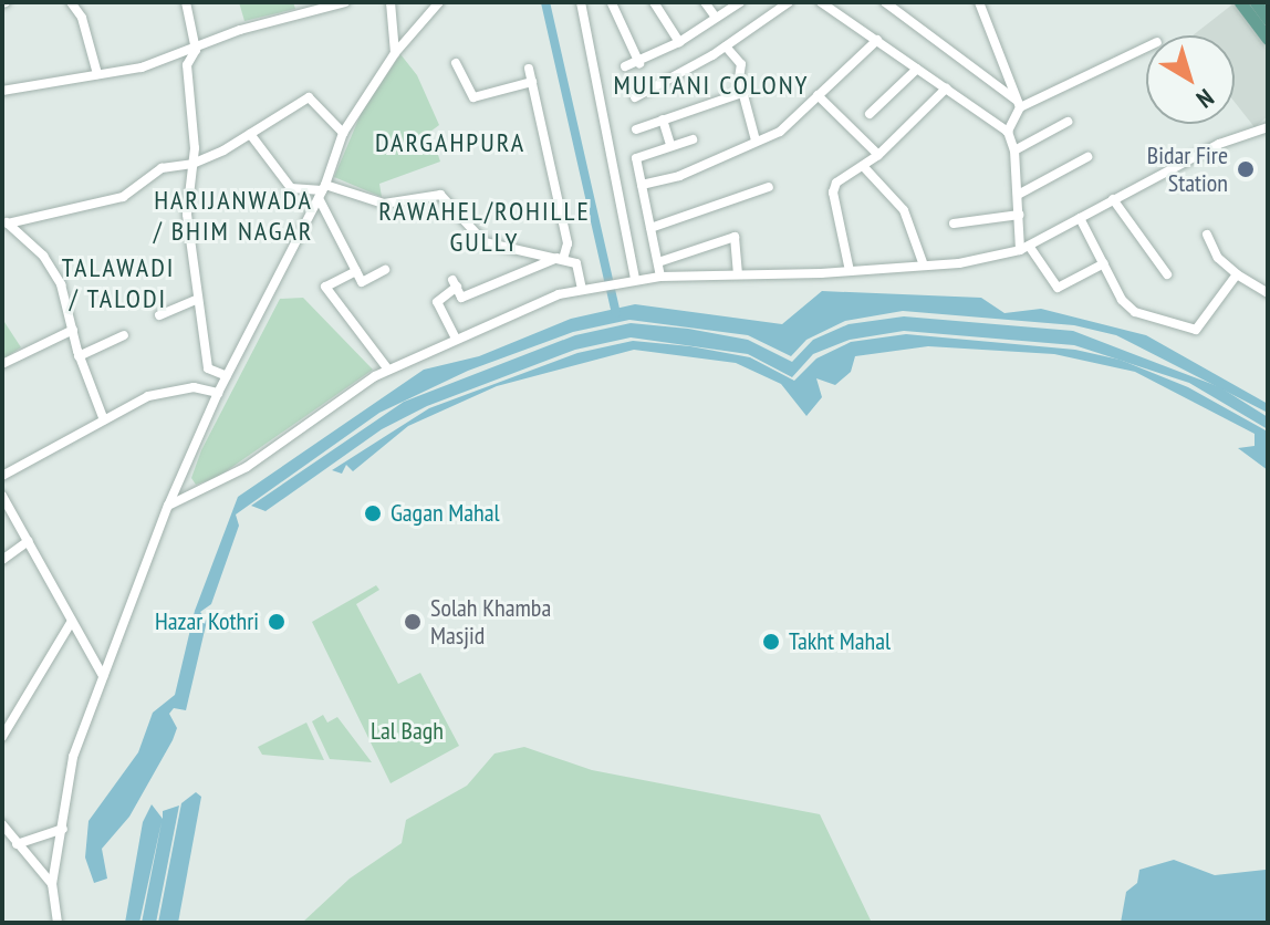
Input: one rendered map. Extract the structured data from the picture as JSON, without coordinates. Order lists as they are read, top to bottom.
{
  "districts": [
    "MULTANI COLONY",
    "DARGAHPURA",
    "HARIJANWADA / BHIM NAGAR",
    "RAWAHEL/ROHILLE GULLY",
    "TALAWADI / TALODI"
  ],
  "parks": ["Lal Bagh"],
  "places": [
    "Bidar Fire Station",
    "Gagan Mahal",
    "Hazar Kothri",
    "Solah Khamba Masjid",
    "Takht Mahal"
  ],
  "north": "bottom right"
}
